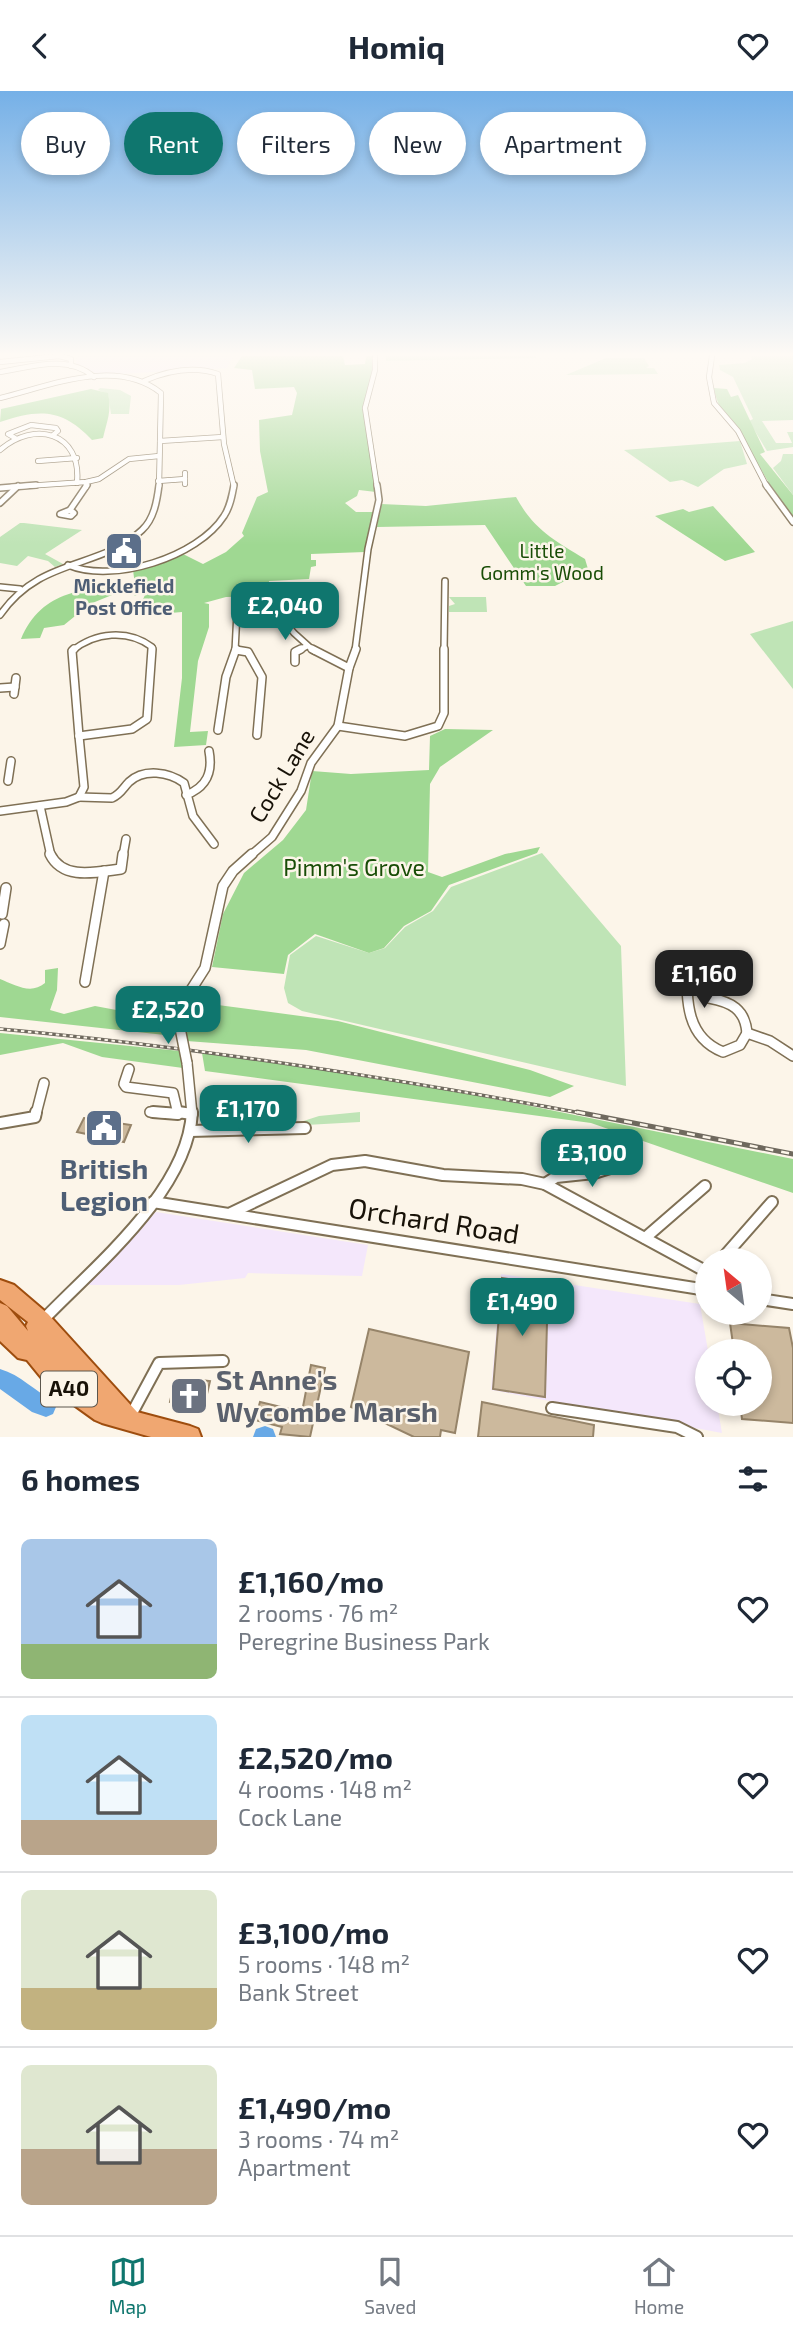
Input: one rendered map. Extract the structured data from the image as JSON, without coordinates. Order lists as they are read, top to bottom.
{
  "streets": {
    "main road": ["A40"],
    "street": ["Cock Lane", "Orchard Road"]
  },
  "crossings": [
    ["Cock Lane", "Orchard Road"],
    ["Cock Lane", "A40"]
  ],
  "parks": ["Little Gomm's Wood", "Pimm's Grove"],
  "places": {
    "public building": ["Micklefield Post Office", "British Legion"],
    "church": ["St Anne's Wycombe Marsh"]
  },
  "north": "top left",
  "page": {
    "header": "Homiq",
    "chip": [
      "Buy",
      "Rent",
      "Filters",
      "New",
      "Apartment"
    ],
    "price": [
      "£2,040",
      "£1,160",
      "£2,520",
      "£1,170",
      "£3,100",
      "£1,490"
    ],
    "heading": "6 homes",
    "list": [
      {
        "name": "£1,160/mo",
        "note": "2 rooms · 76 m² · Peregrine Business Park"
      },
      {
        "name": "£2,520/mo",
        "note": "4 rooms · 148 m² · Cock Lane"
      },
      {
        "name": "£3,100/mo",
        "note": "5 rooms · 148 m² · Bank Street"
      },
      {
        "name": "£1,490/mo",
        "note": "3 rooms · 74 m² · Apartment"
      }
    ],
    "tabs": ["Map", "Saved", "Home"]
  }
}
